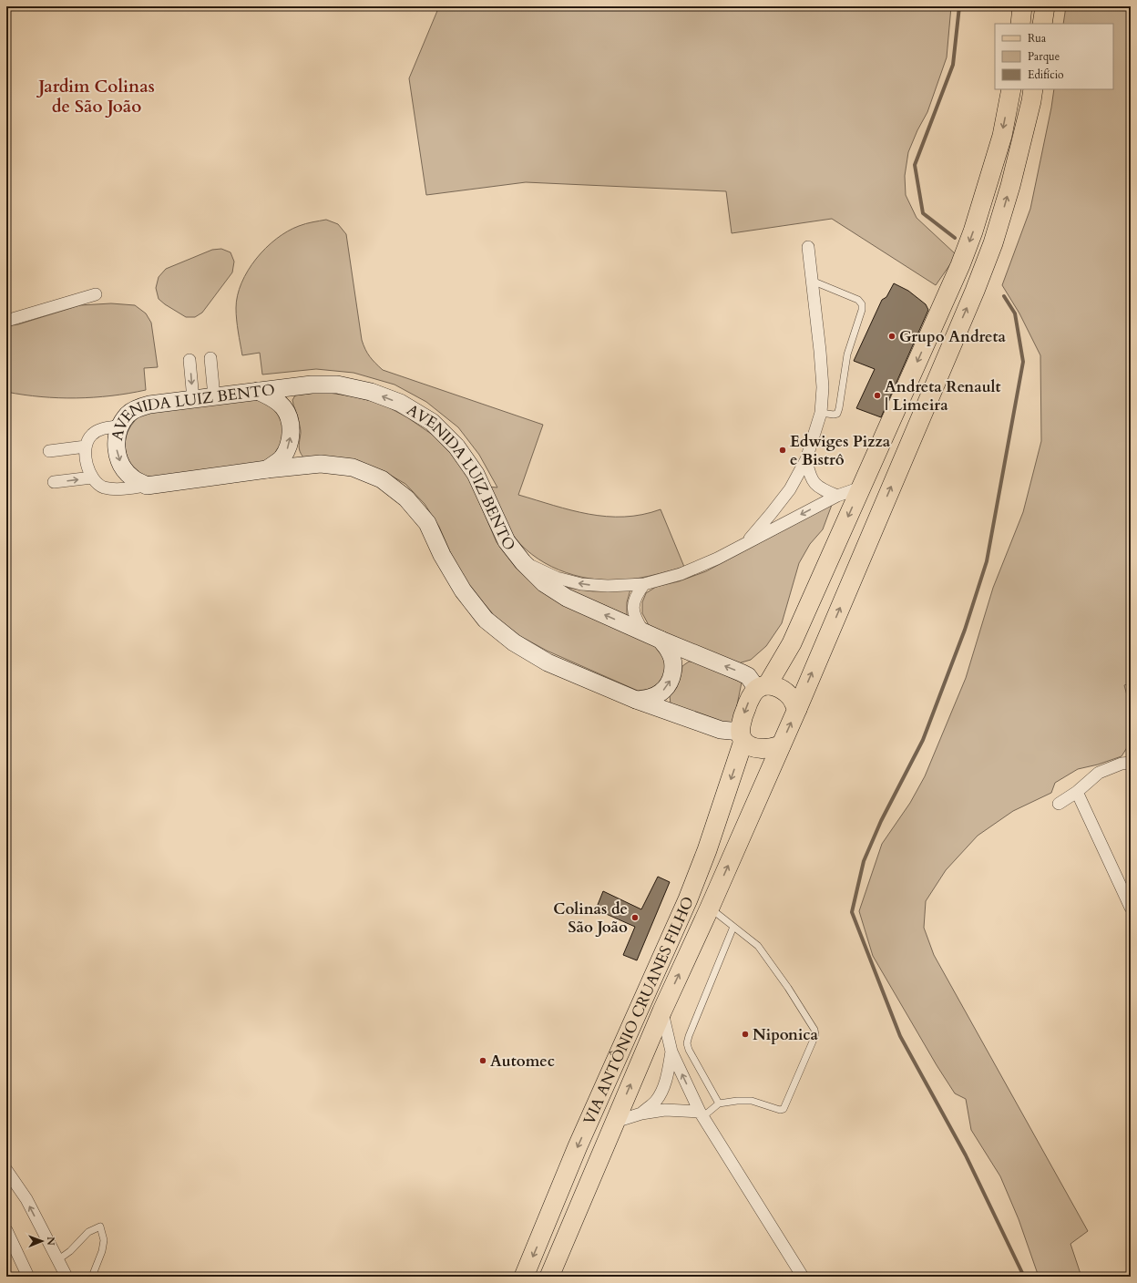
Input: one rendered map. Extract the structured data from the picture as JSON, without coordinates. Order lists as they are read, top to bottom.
{
  "streets": {
    "main road": ["VIA ANTÔNIO CRUANES FILHO"],
    "street": ["AVENIDA LUIZ BENTO"]
  },
  "crossings": [
    ["AVENIDA LUIZ BENTO", "VIA ANTÔNIO CRUANES FILHO"]
  ],
  "districts": ["Jardim Colinas de São João"],
  "places": [
    "Grupo Andreta",
    "Andreta Renault | Limeira",
    "Edwiges Pizza e Bistrô",
    "Colinas de São João",
    "Niponica",
    "Automec"
  ],
  "legend": ["Rua", "Parque", "Edifício"],
  "north": "right"
}
